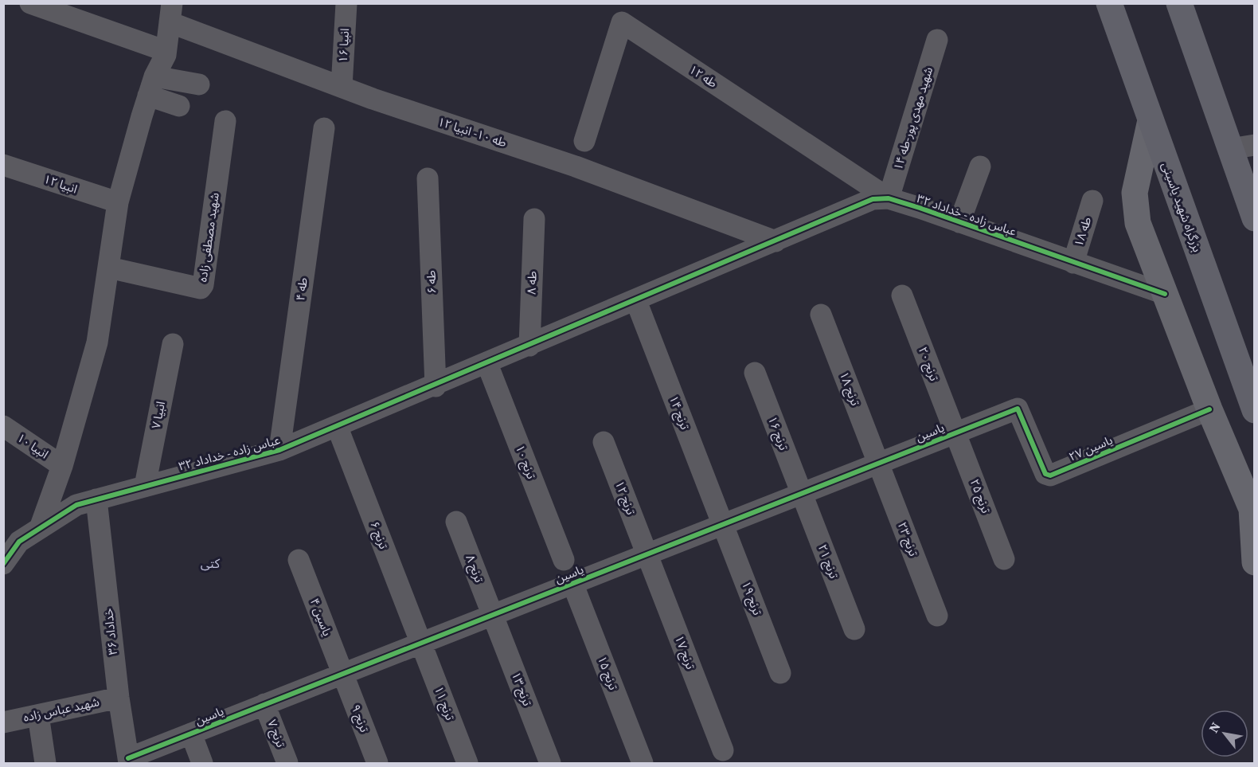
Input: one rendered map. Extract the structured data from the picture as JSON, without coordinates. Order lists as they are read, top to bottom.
{
  "streets": {
    "highway": ["بزرگراه شهید یاسینی"],
    "street": [
      "انبیا ۱۶",
      "طه ۱۲",
      "شهید مهدی پور-طه ۱۴",
      "طه ۱۰- انبیا ۱۲",
      "انبیا ۱۲",
      "عباس زاده - خداداد ۳۲",
      "طه ۱۸",
      "شهید مصطفی زاده",
      "طه ۶",
      "طه ۸",
      "طه ۴",
      "ترنج ۲۰",
      "ترنج ۱۸",
      "ترنج ۱۴",
      "انبیا ۷",
      "یاسین",
      "ترنج ۱۶",
      "انبیا ۱۰",
      "یاسین ۲۷",
      "ترنج ۱۰",
      "ترنج ۲۵",
      "ترنج ۱۲",
      "ترنج ۶",
      "ترنج ۲۳",
      "ترنج ۲۱",
      "ترنج ۸",
      "ترنج ۱۹",
      "یاسین ۴",
      "خداداد ۳۶",
      "ترنج ۱۷",
      "ترنج ۱۵",
      "ترنج ۱۳",
      "ترنج ۱۱",
      "شهید عباس زاده",
      "ترنج ۹",
      "ترنج ۷"
    ]
  },
  "crossings": [
    ["انبیا ۱۶", "طه ۱۰- انبیا ۱۲"],
    ["طه ۱۲", "شهید مهدی پور-طه ۱۴"],
    ["طه ۱۲", "عباس زاده - خداداد ۳۲"],
    ["شهید مهدی پور-طه ۱۴", "عباس زاده - خداداد ۳۲"],
    ["طه ۱۰- انبیا ۱۲", "عباس زاده - خداداد ۳۲"],
    ["عباس زاده - خداداد ۳۲", "طه ۱۸"],
    ["عباس زاده - خداداد ۳۲", "طه ۶"],
    ["عباس زاده - خداداد ۳۲", "طه ۸"],
    ["عباس زاده - خداداد ۳۲", "طه ۴"],
    ["عباس زاده - خداداد ۳۲", "ترنج ۱۴"],
    ["عباس زاده - خداداد ۳۲", "انبیا ۷"],
    ["عباس زاده - خداداد ۳۲", "ترنج ۱۰"],
    ["عباس زاده - خداداد ۳۲", "ترنج ۶"],
    ["عباس زاده - خداداد ۳۲", "خداداد ۳۶"],
    ["ترنج ۲۰", "یاسین"],
    ["ترنج ۲۰", "ترنج ۲۵"],
    ["ترنج ۱۸", "یاسین"],
    ["ترنج ۱۸", "ترنج ۲۳"],
    ["ترنج ۱۴", "یاسین"],
    ["ترنج ۱۴", "ترنج ۱۹"],
    ["یاسین", "ترنج ۱۶"],
    ["یاسین", "یاسین ۲۷"],
    ["یاسین", "ترنج ۲۵"],
    ["یاسین", "ترنج ۱۲"],
    ["یاسین", "ترنج ۶"],
    ["یاسین", "ترنج ۲۳"],
    ["یاسین", "ترنج ۲۱"],
    ["یاسین", "ترنج ۸"],
    ["یاسین", "ترنج ۱۹"],
    ["یاسین", "یاسین ۴"],
    ["یاسین", "خداداد ۳۶"],
    ["یاسین", "ترنج ۱۷"],
    ["یاسین", "ترنج ۱۵"],
    ["یاسین", "ترنج ۱۳"],
    ["یاسین", "ترنج ۱۱"],
    ["یاسین", "ترنج ۹"],
    ["یاسین", "ترنج ۷"],
    ["ترنج ۱۶", "ترنج ۲۱"],
    ["ترنج ۱۲", "ترنج ۱۷"],
    ["ترنج ۶", "ترنج ۱۱"],
    ["ترنج ۸", "ترنج ۱۳"],
    ["یاسین ۴", "ترنج ۹"],
    ["خداداد ۳۶", "شهید عباس زاده"]
  ],
  "districts": ["کتی"],
  "north": "top left"
}
